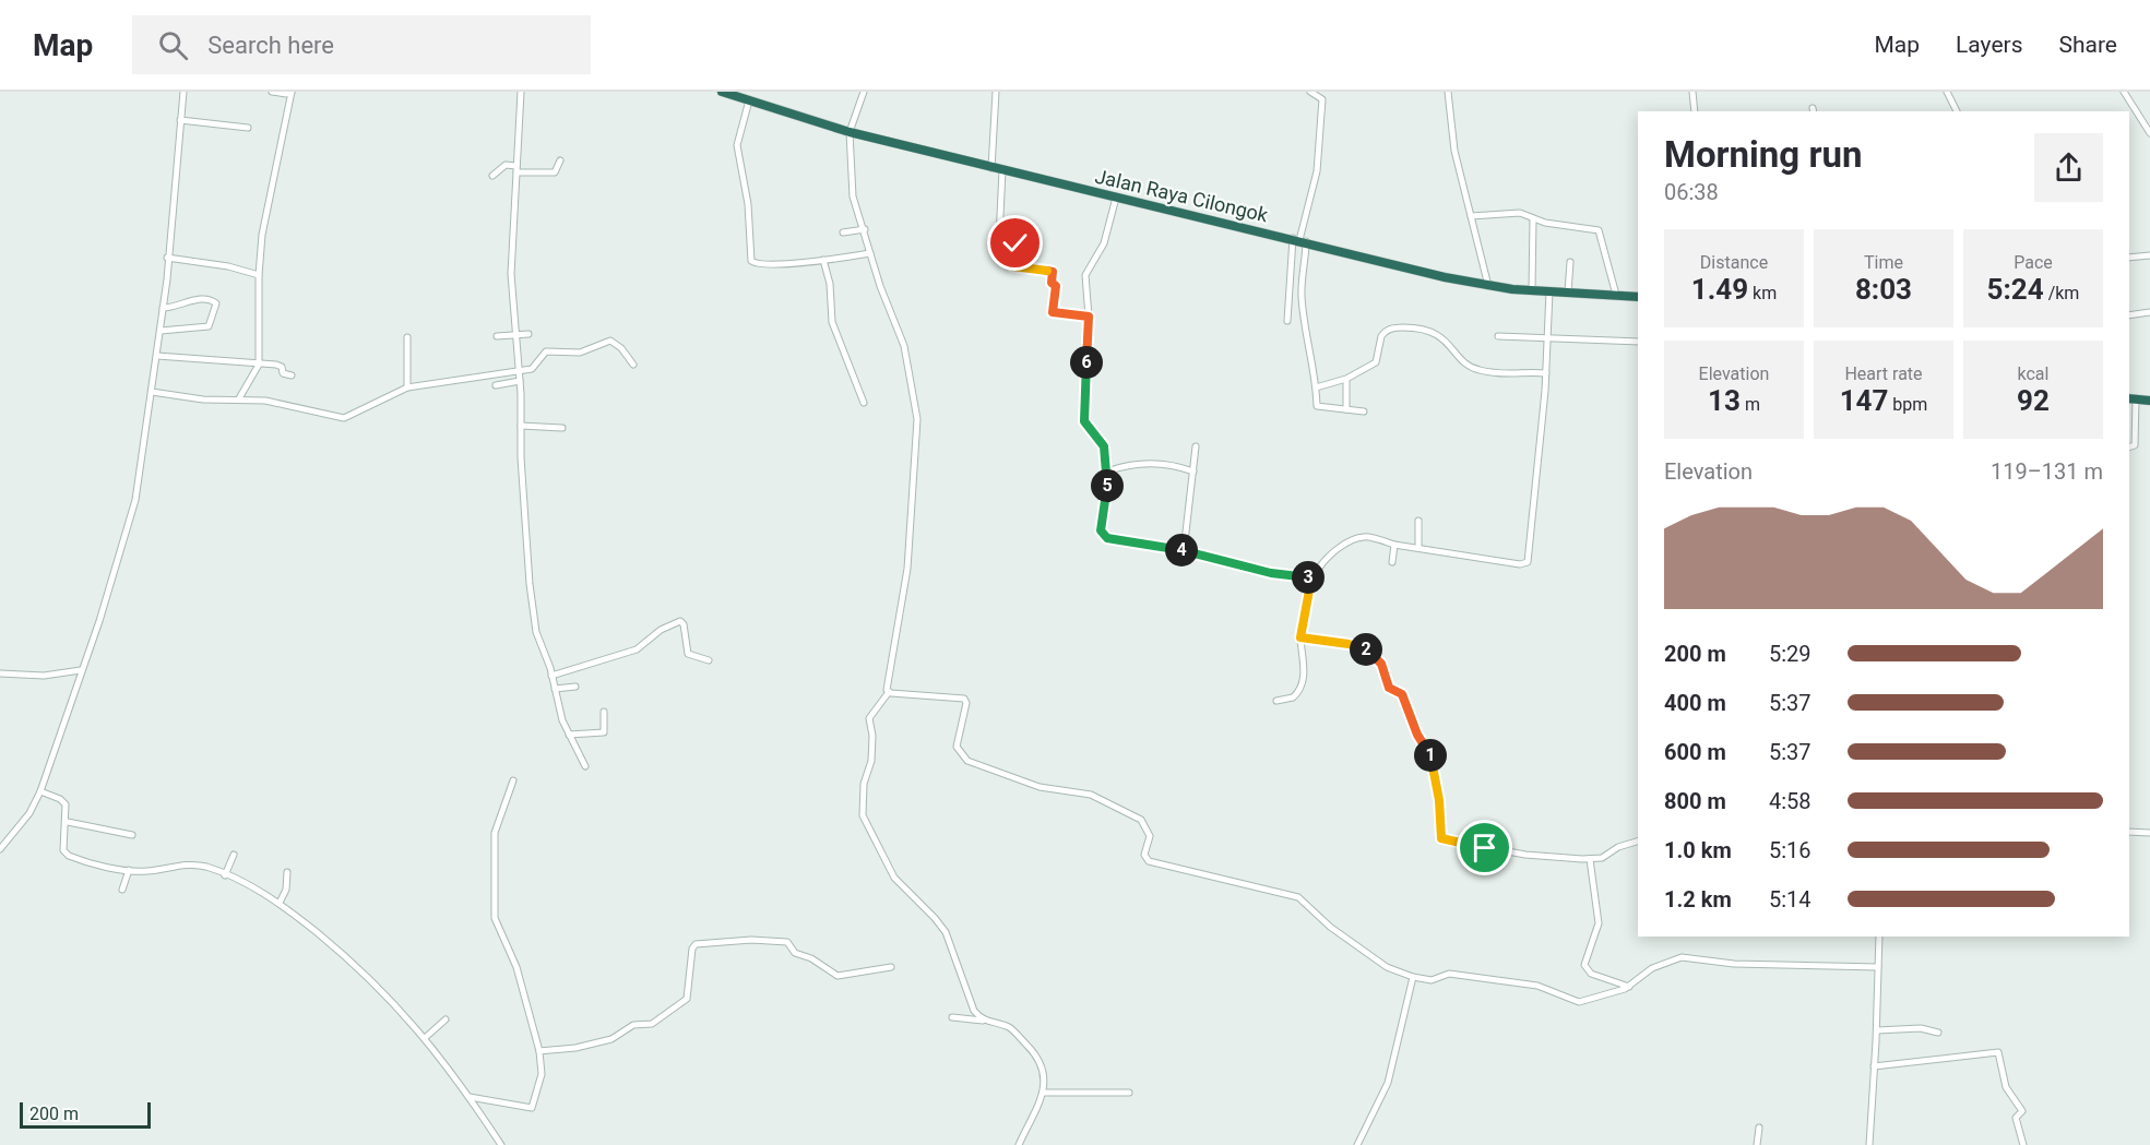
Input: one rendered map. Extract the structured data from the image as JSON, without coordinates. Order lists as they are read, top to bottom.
{
  "streets": {
    "highway": ["Jalan Raya Cilongok"]
  },
  "scale_bar": "200 m",
  "page": {
    "header": "Map",
    "search": "Search here",
    "nav": ["Map", "Layers", "Share"],
    "heading": ["Morning run", "06:38"],
    "stats": [
      ["Distance", "1.49 km"],
      ["Time", "8:03"],
      ["Pace", "5:24 /km"],
      ["Elevation", "13 m"],
      ["Heart rate", "147 bpm"],
      ["kcal", "92"]
    ],
    "pins": [
      "6",
      "5",
      "4",
      "3",
      "2",
      "1"
    ],
    "chart": ["Elevation", "119–131 m"],
    "list": [
      {
        "name": "200 m",
        "note": "5:29"
      },
      {
        "name": "400 m",
        "note": "5:37"
      },
      {
        "name": "600 m",
        "note": "5:37"
      },
      {
        "name": "800 m",
        "note": "4:58"
      },
      {
        "name": "1.0 km",
        "note": "5:16"
      },
      {
        "name": "1.2 km",
        "note": "5:14"
      }
    ],
    "scale": "200 m"
  }
}
